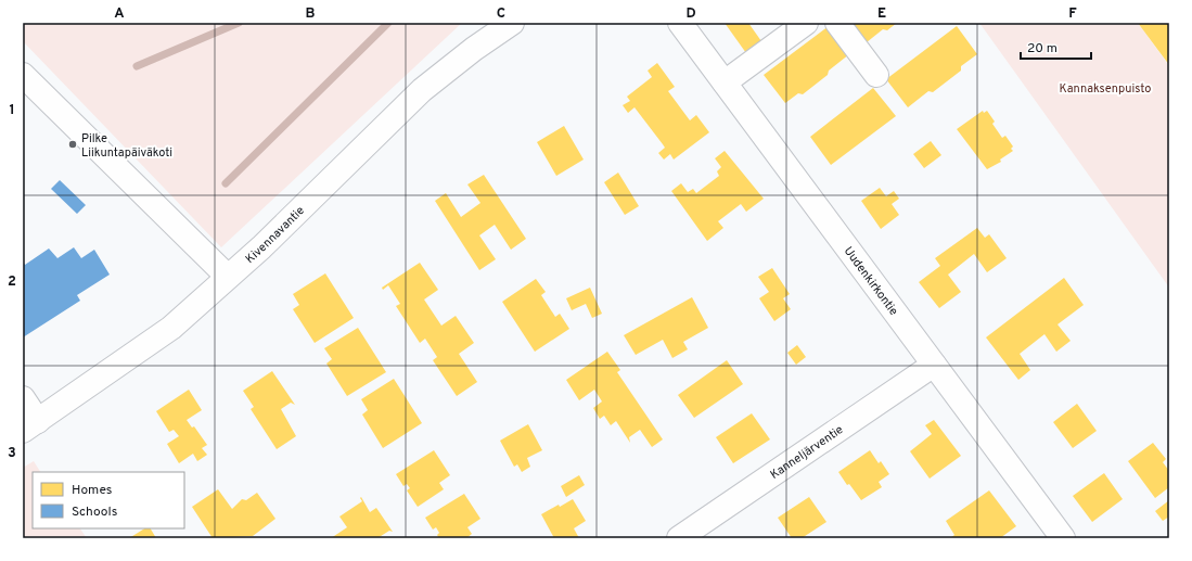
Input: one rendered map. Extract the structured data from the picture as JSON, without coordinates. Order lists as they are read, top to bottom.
{
  "streets": {
    "street": ["Kivennavantie", "Uudenkirkontie", "Kanneljärventie"]
  },
  "crossings": [
    ["Uudenkirkontie", "Kanneljärventie"]
  ],
  "parks": ["Kannaksenpuisto"],
  "places": ["Pilke Liikuntapäiväkoti"],
  "legend": ["Homes", "Schools"],
  "scale_bar": "20 m",
  "grid": {
    "columns": [
      "A",
      "B",
      "C",
      "D",
      "E",
      "F"
    ],
    "rows": ["1", "2", "3"]
  }
}
